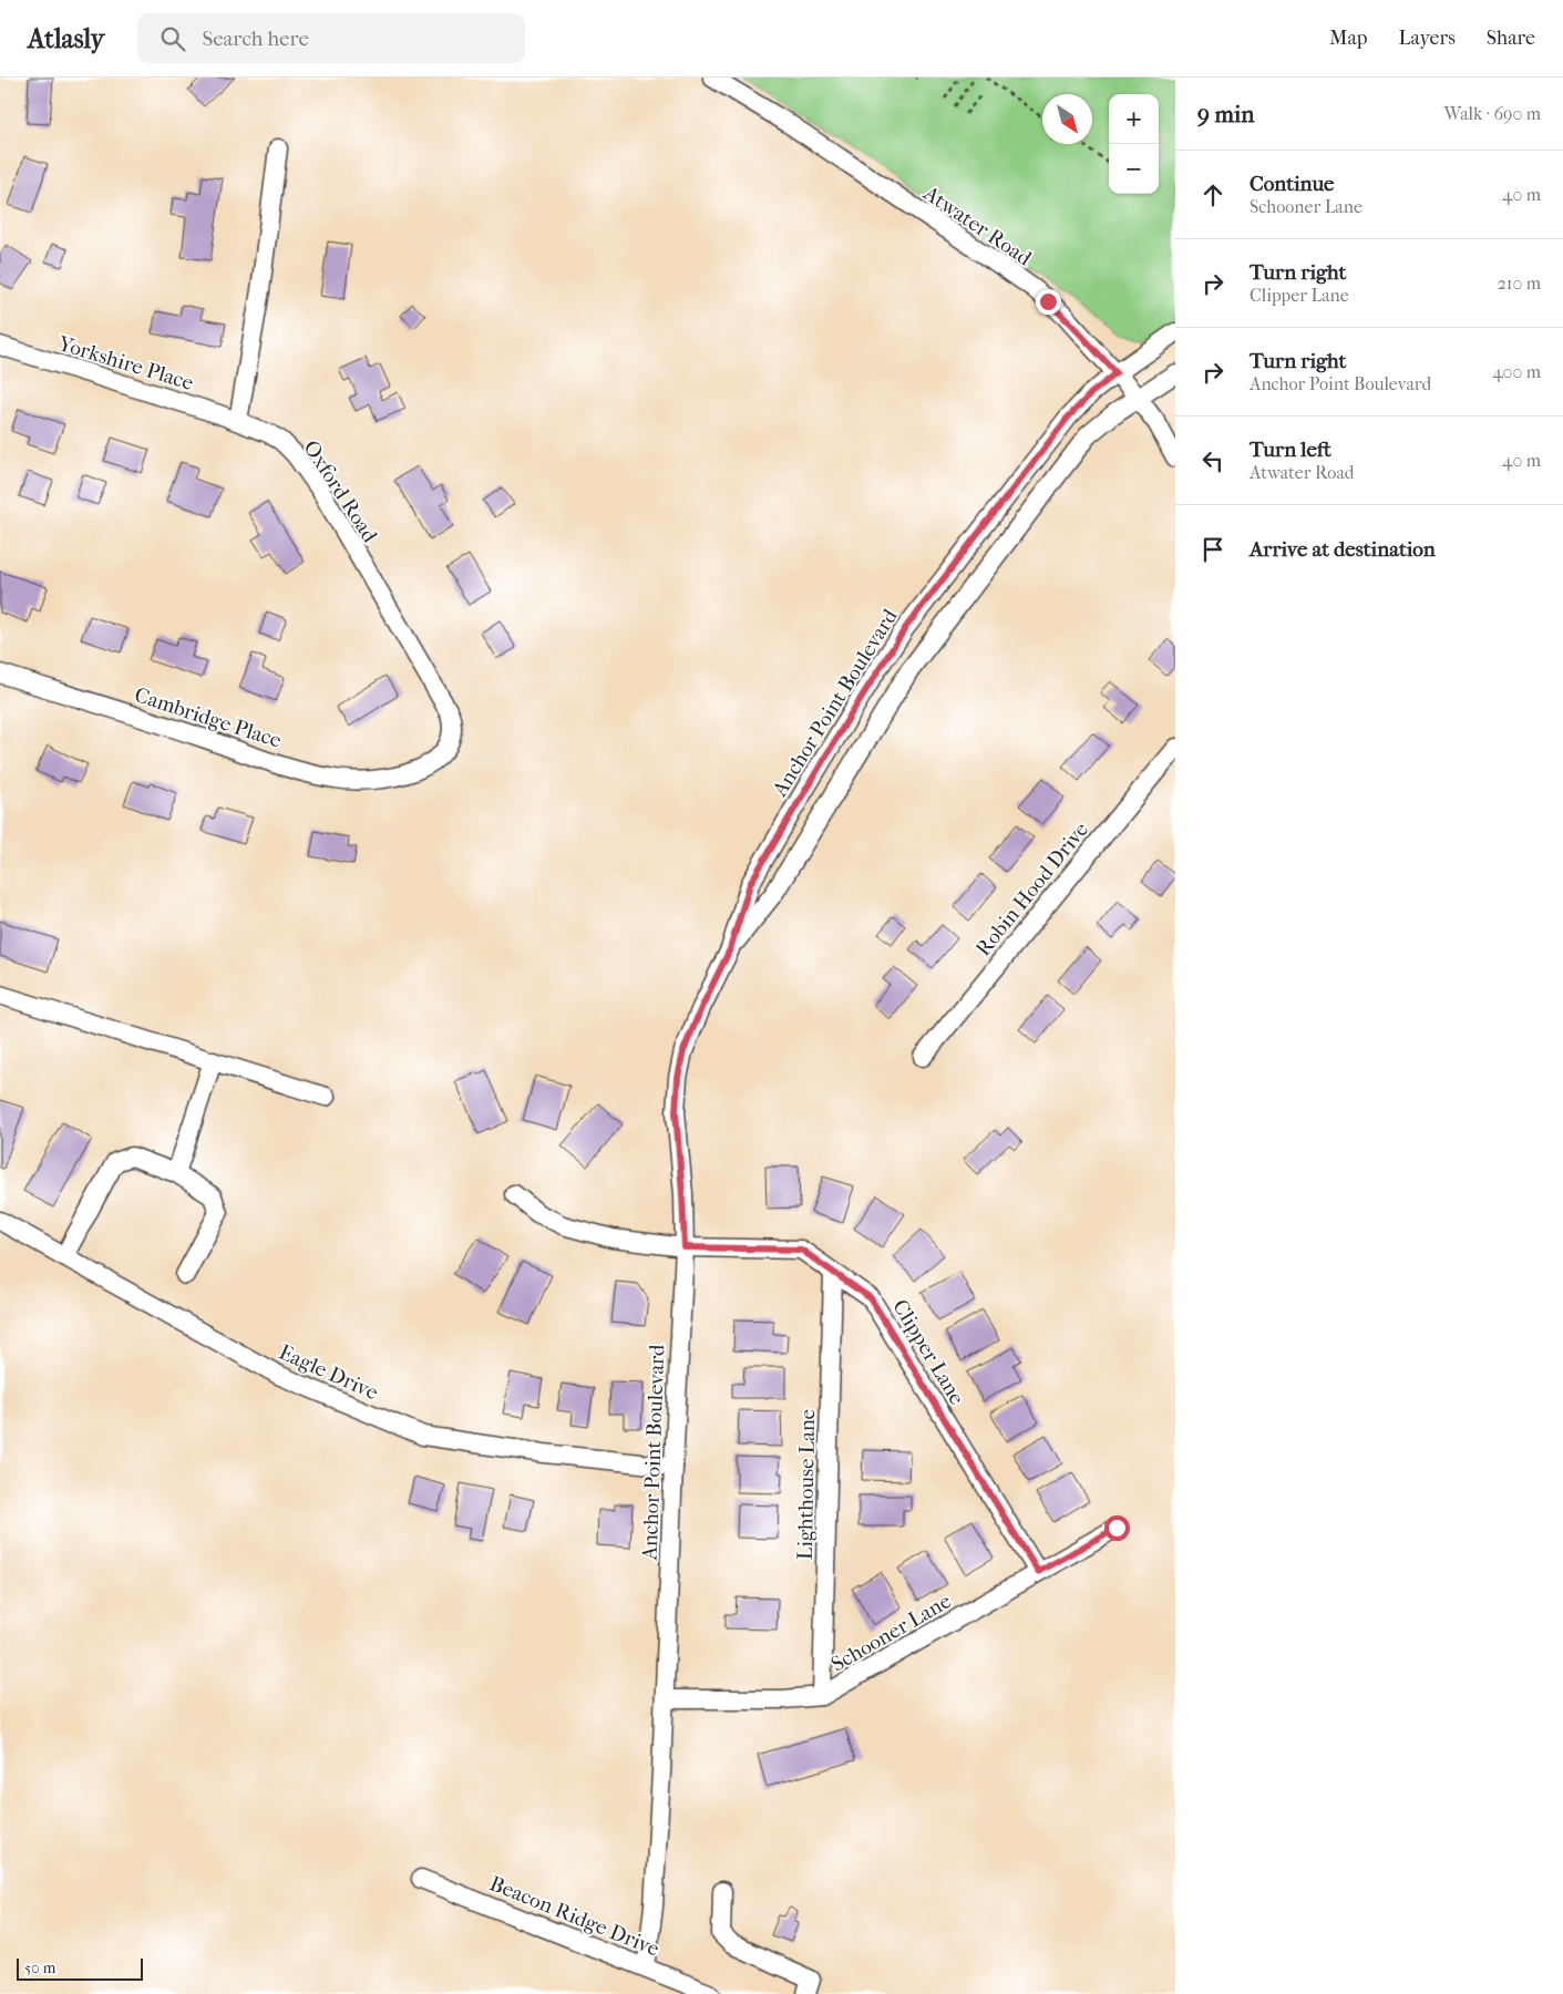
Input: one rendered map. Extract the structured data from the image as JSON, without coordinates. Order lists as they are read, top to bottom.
{
  "streets": {
    "street": [
      "Atwater Road",
      "Yorkshire Place",
      "Oxford Road",
      "Anchor Point Boulevard",
      "Cambridge Place",
      "Robin Hood Drive",
      "Clipper Lane",
      "Eagle Drive",
      "Lighthouse Lane",
      "Schooner Lane",
      "Beacon Ridge Drive"
    ]
  },
  "crossings": [
    ["Atwater Road", "Anchor Point Boulevard"],
    ["Yorkshire Place", "Oxford Road"],
    ["Oxford Road", "Cambridge Place"],
    ["Anchor Point Boulevard", "Clipper Lane"],
    ["Anchor Point Boulevard", "Eagle Drive"],
    ["Anchor Point Boulevard", "Schooner Lane"],
    ["Anchor Point Boulevard", "Beacon Ridge Drive"],
    ["Clipper Lane", "Lighthouse Lane"],
    ["Clipper Lane", "Schooner Lane"],
    ["Lighthouse Lane", "Schooner Lane"]
  ],
  "scale_bar": "50 m",
  "north": "bottom right",
  "page": {
    "header": "Atlasly",
    "search": "Search here",
    "nav": ["Map", "Layers", "Share"],
    "heading": ["9 min", "Walk · 690 m"],
    "map_buttons": ["+", "−"],
    "list": [
      ["Continue", "Schooner Lane", "40 m"],
      ["Turn right", "Clipper Lane", "210 m"],
      ["Turn right", "Anchor Point Boulevard", "400 m"],
      ["Turn left", "Atwater Road", "40 m"],
      "Arrive at destination"
    ],
    "scale": "50 m"
  }
}
